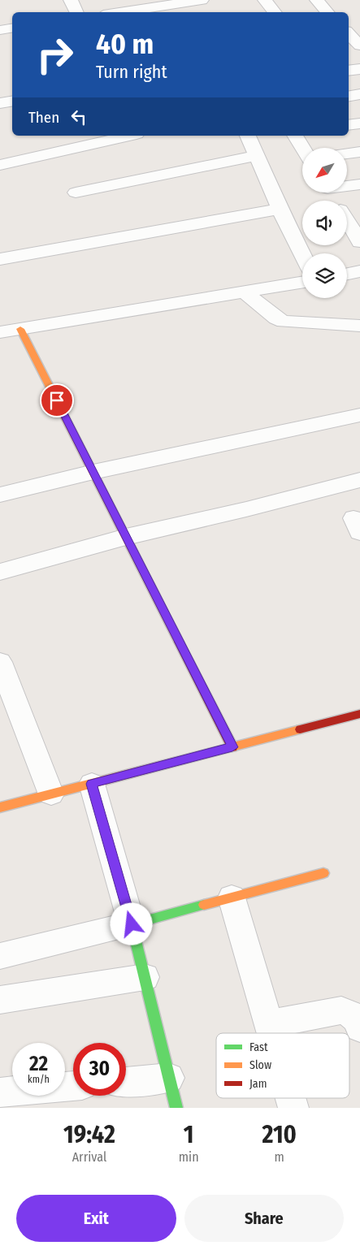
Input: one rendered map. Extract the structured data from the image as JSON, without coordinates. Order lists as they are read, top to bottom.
{
  "legend": ["Fast", "Slow", "Jam"],
  "north": "bottom left",
  "page": {
    "turn": ["40 m", "Turn right"],
    "then": "Then",
    "speed": "22 km/h",
    "limit": "30",
    "eta": [
      "19:42",
      "Arrival",
      "1",
      "min",
      "210",
      "m"
    ],
    "buttons": ["Exit", "Share"]
  }
}
